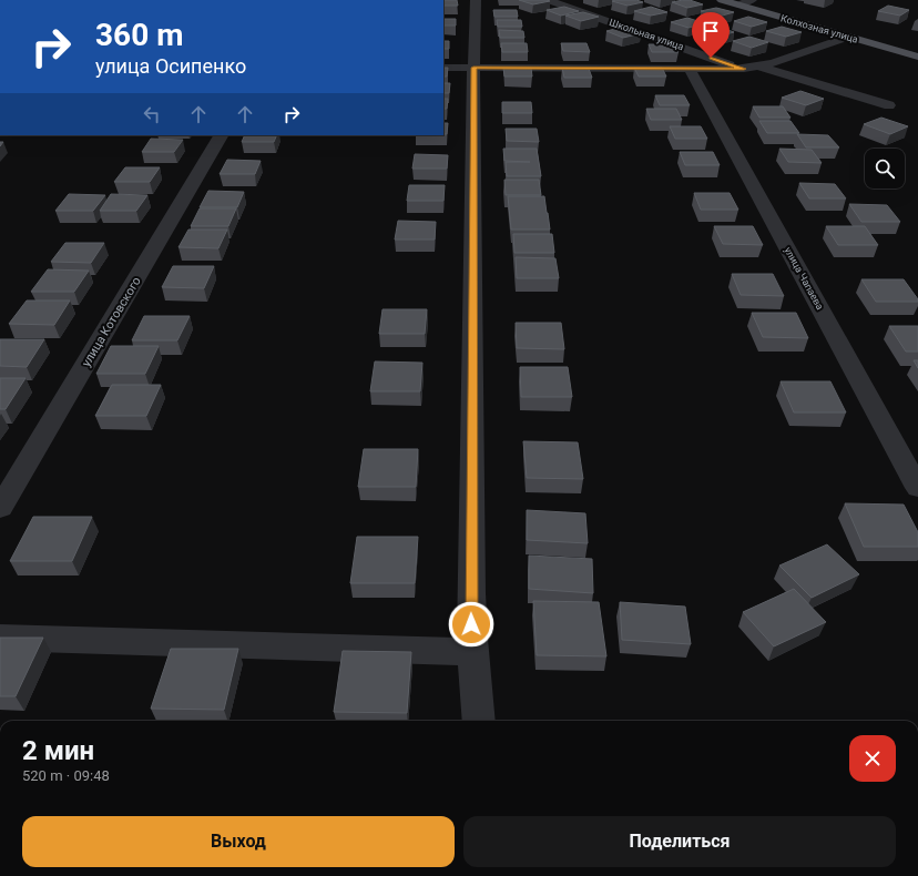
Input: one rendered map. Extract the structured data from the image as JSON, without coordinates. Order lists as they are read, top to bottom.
{
  "streets": {
    "main road": ["Колхозная улица"],
    "street": ["Школьная улица", "улица Чапаева", "улица Котовского"]
  },
  "page": {
    "turn": ["360 m", "улица Осипенко"],
    "heading": ["2 мин", "520 m · 09:48"],
    "buttons": ["Выход", "Поделиться"]
  }
}
